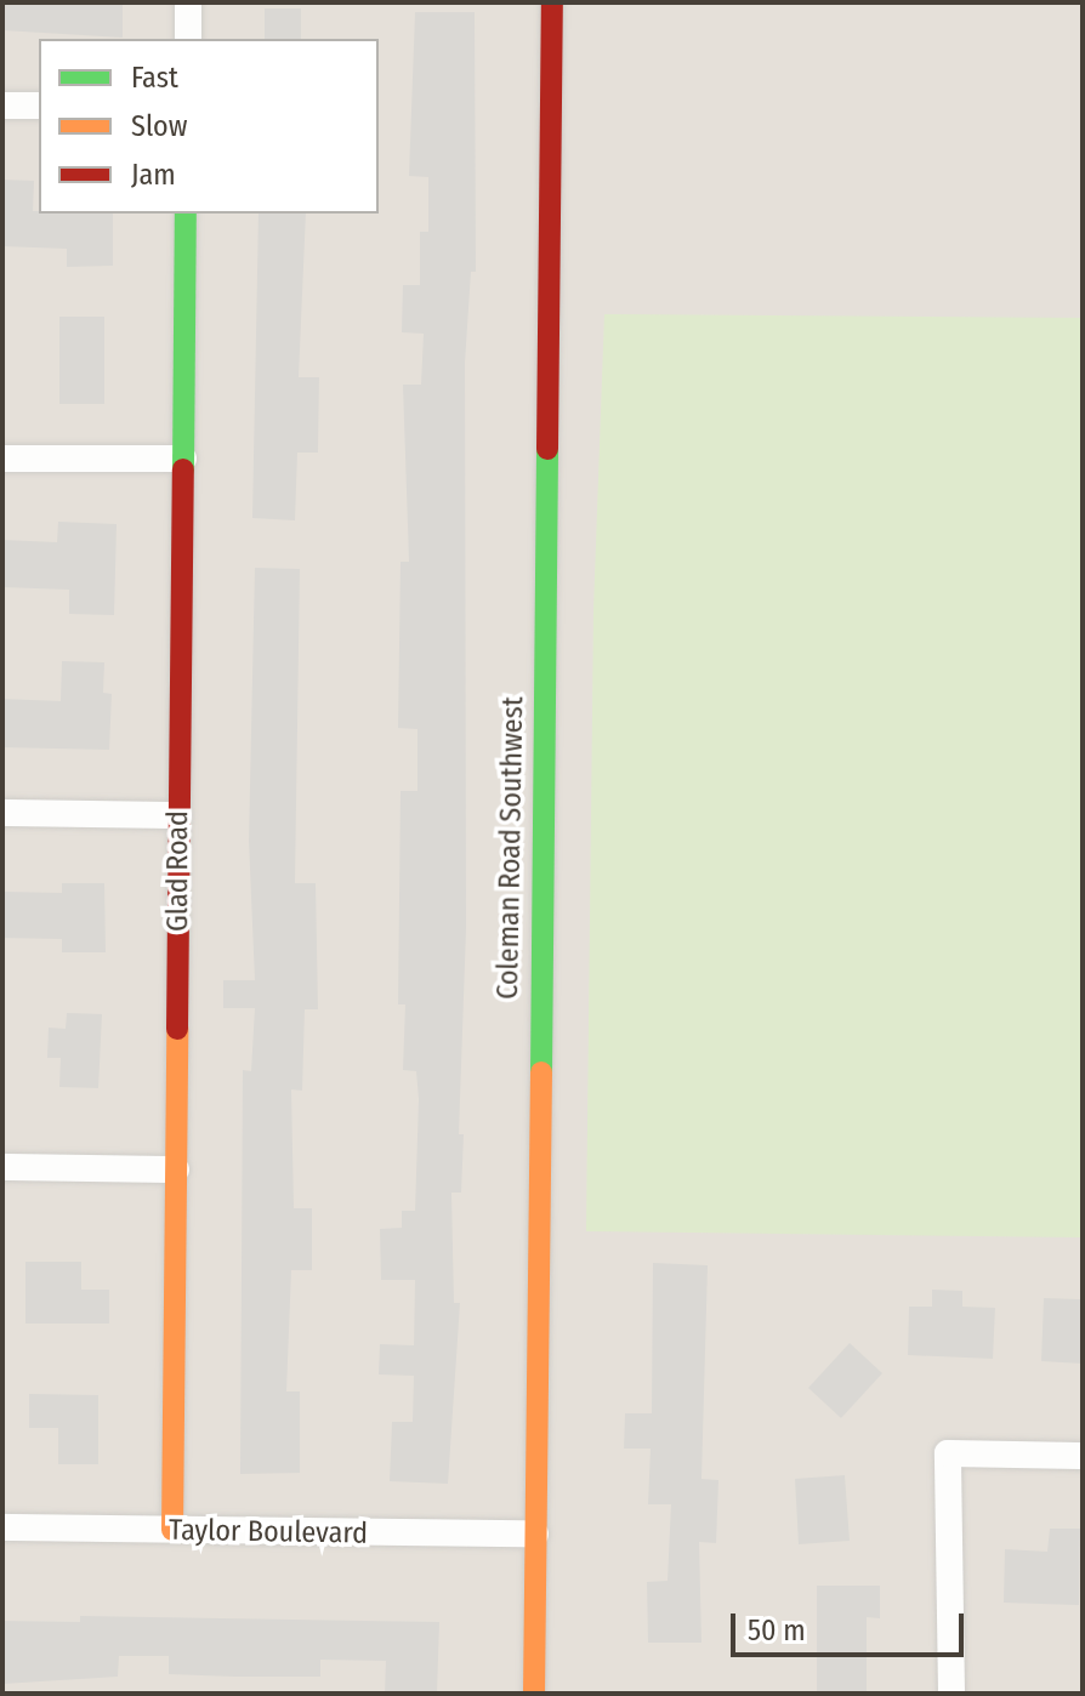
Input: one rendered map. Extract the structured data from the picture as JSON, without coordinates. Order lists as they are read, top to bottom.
{
  "streets": {
    "street": ["Coleman Road Southwest", "Glad Road", "Taylor Boulevard"]
  },
  "crossings": [
    ["Coleman Road Southwest", "Taylor Boulevard"],
    ["Glad Road", "Taylor Boulevard"]
  ],
  "legend": ["Fast", "Slow", "Jam"],
  "scale_bar": "50 m"
}
